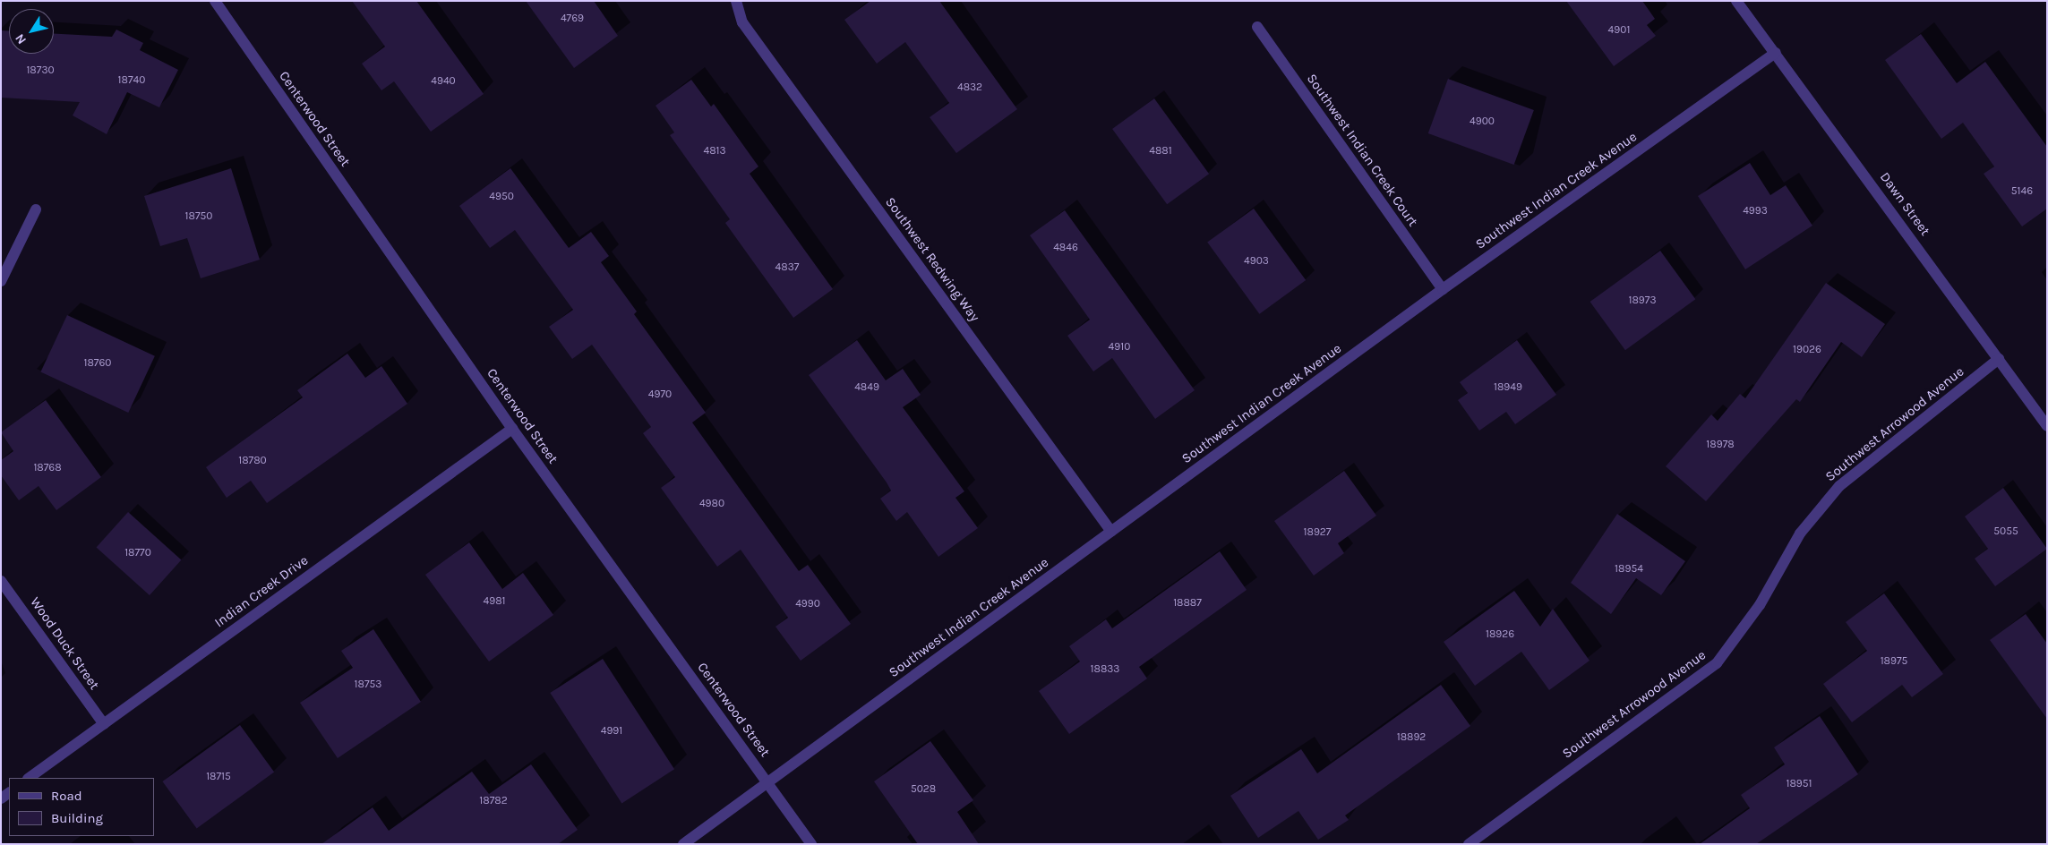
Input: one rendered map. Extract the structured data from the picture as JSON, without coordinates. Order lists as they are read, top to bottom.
{
  "streets": {
    "street": [
      "Centerwood Street",
      "Southwest Indian Creek Court",
      "Southwest Indian Creek Avenue",
      "Dawn Street",
      "Southwest Redwing Way",
      "Southwest Arrowood Avenue",
      "Indian Creek Drive",
      "Wood Duck Street"
    ]
  },
  "crossings": [
    ["Centerwood Street", "Southwest Indian Creek Avenue"],
    ["Centerwood Street", "Indian Creek Drive"],
    ["Southwest Indian Creek Court", "Southwest Indian Creek Avenue"],
    ["Southwest Indian Creek Avenue", "Dawn Street"],
    ["Southwest Indian Creek Avenue", "Southwest Redwing Way"],
    ["Dawn Street", "Southwest Arrowood Avenue"],
    ["Indian Creek Drive", "Wood Duck Street"]
  ],
  "house_numbers": [
    "4769",
    "4901",
    "18730",
    "18740",
    "4940",
    "4832",
    "4900",
    "4813",
    "4881",
    "5146",
    "4950",
    "4993",
    "18750",
    "4846",
    "4903",
    "4837",
    "18973",
    "4910",
    "19026",
    "18760",
    "4849",
    "18949",
    "4970",
    "18978",
    "18780",
    "18768",
    "4980",
    "5055",
    "18927",
    "18770",
    "18954",
    "4981",
    "18887",
    "4990",
    "18926",
    "18975",
    "18833",
    "18753",
    "4991",
    "18892",
    "18715",
    "18951",
    "5028",
    "18782"
  ],
  "legend": ["Road", "Building"],
  "north": "bottom left"
}
